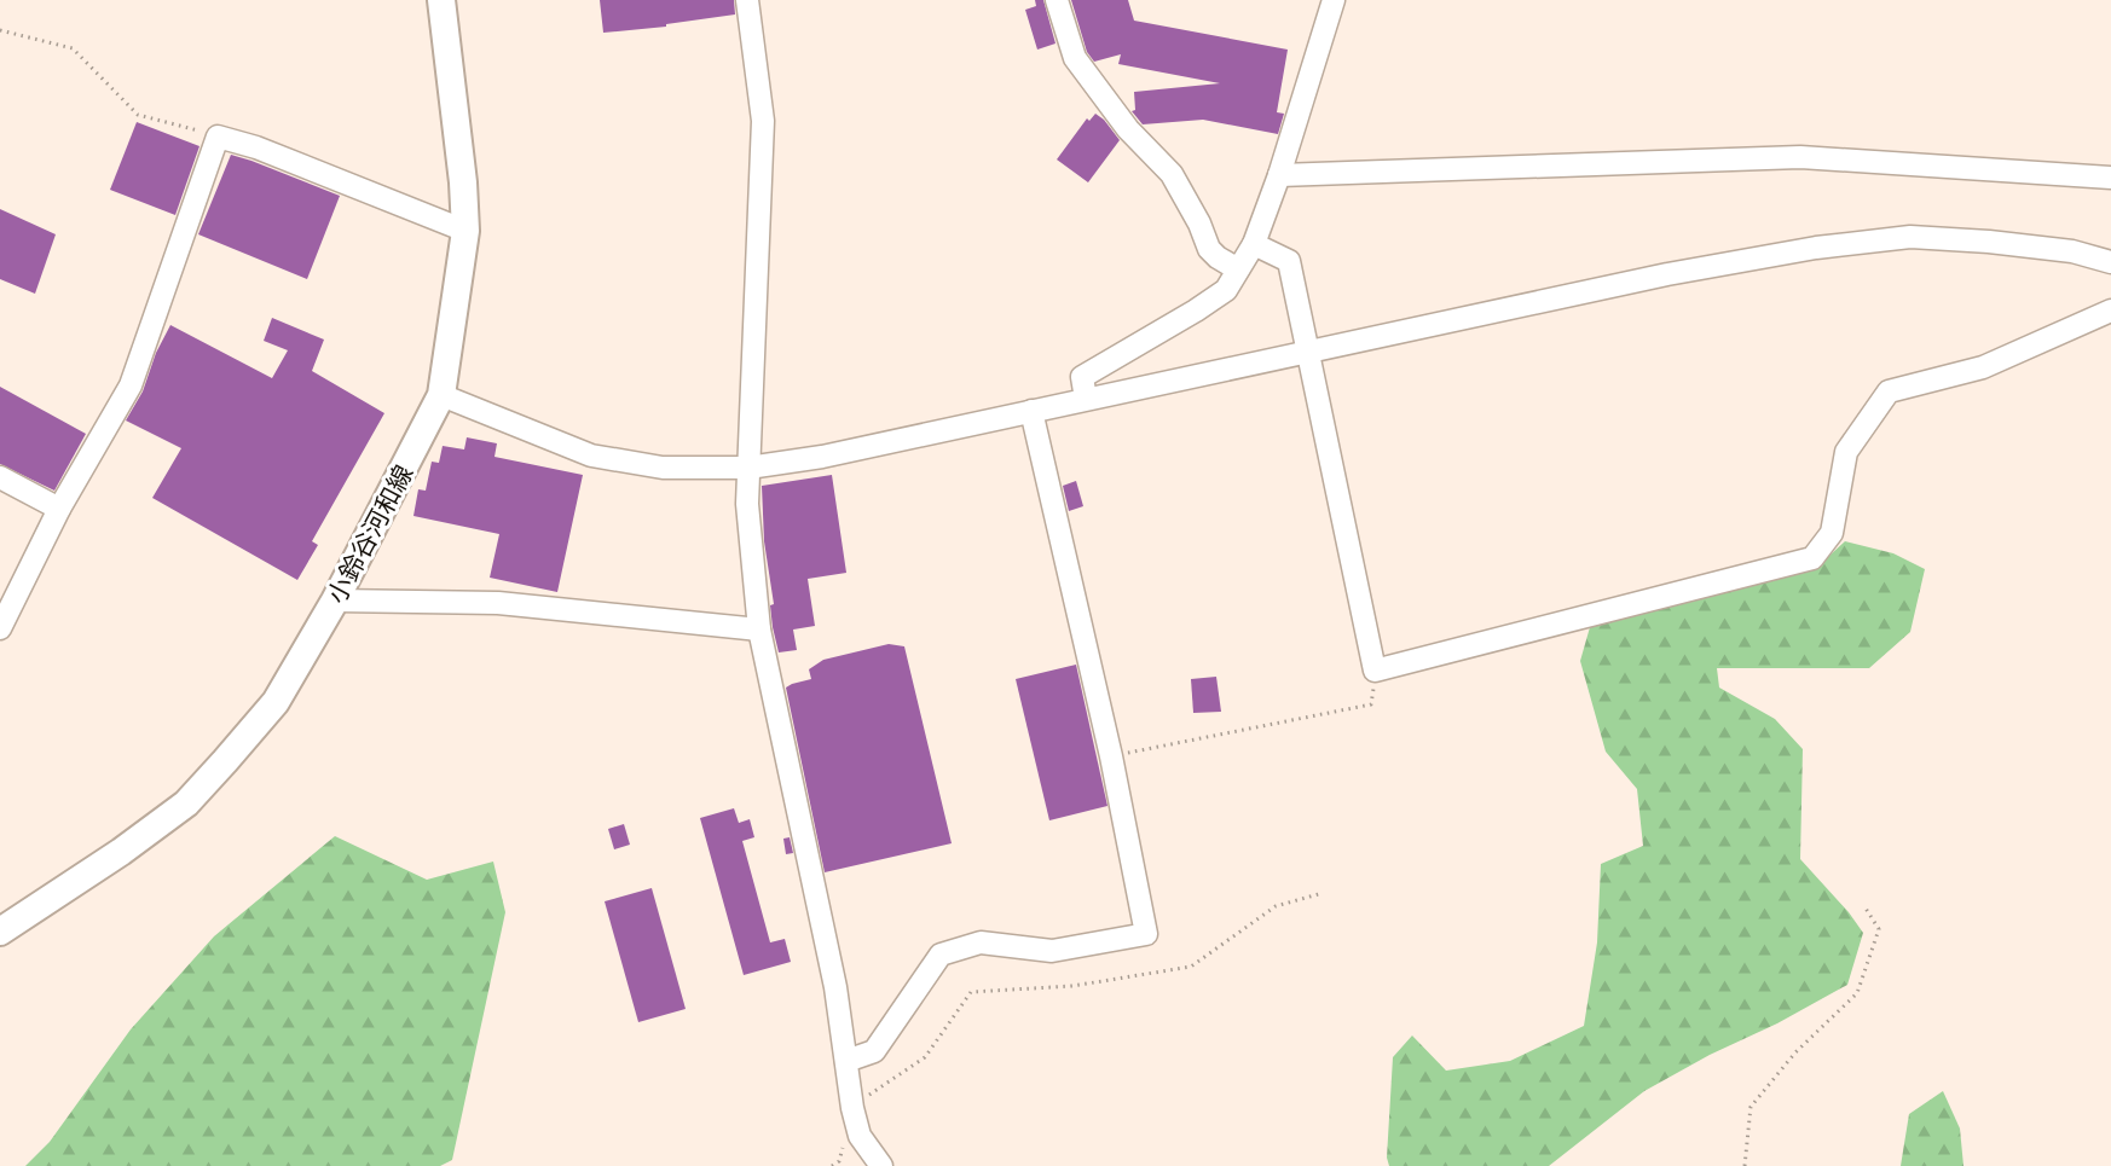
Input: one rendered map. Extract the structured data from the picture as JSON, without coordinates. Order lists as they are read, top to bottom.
{
  "streets": {
    "main road": ["小鈴谷河和線"]
  }
}
